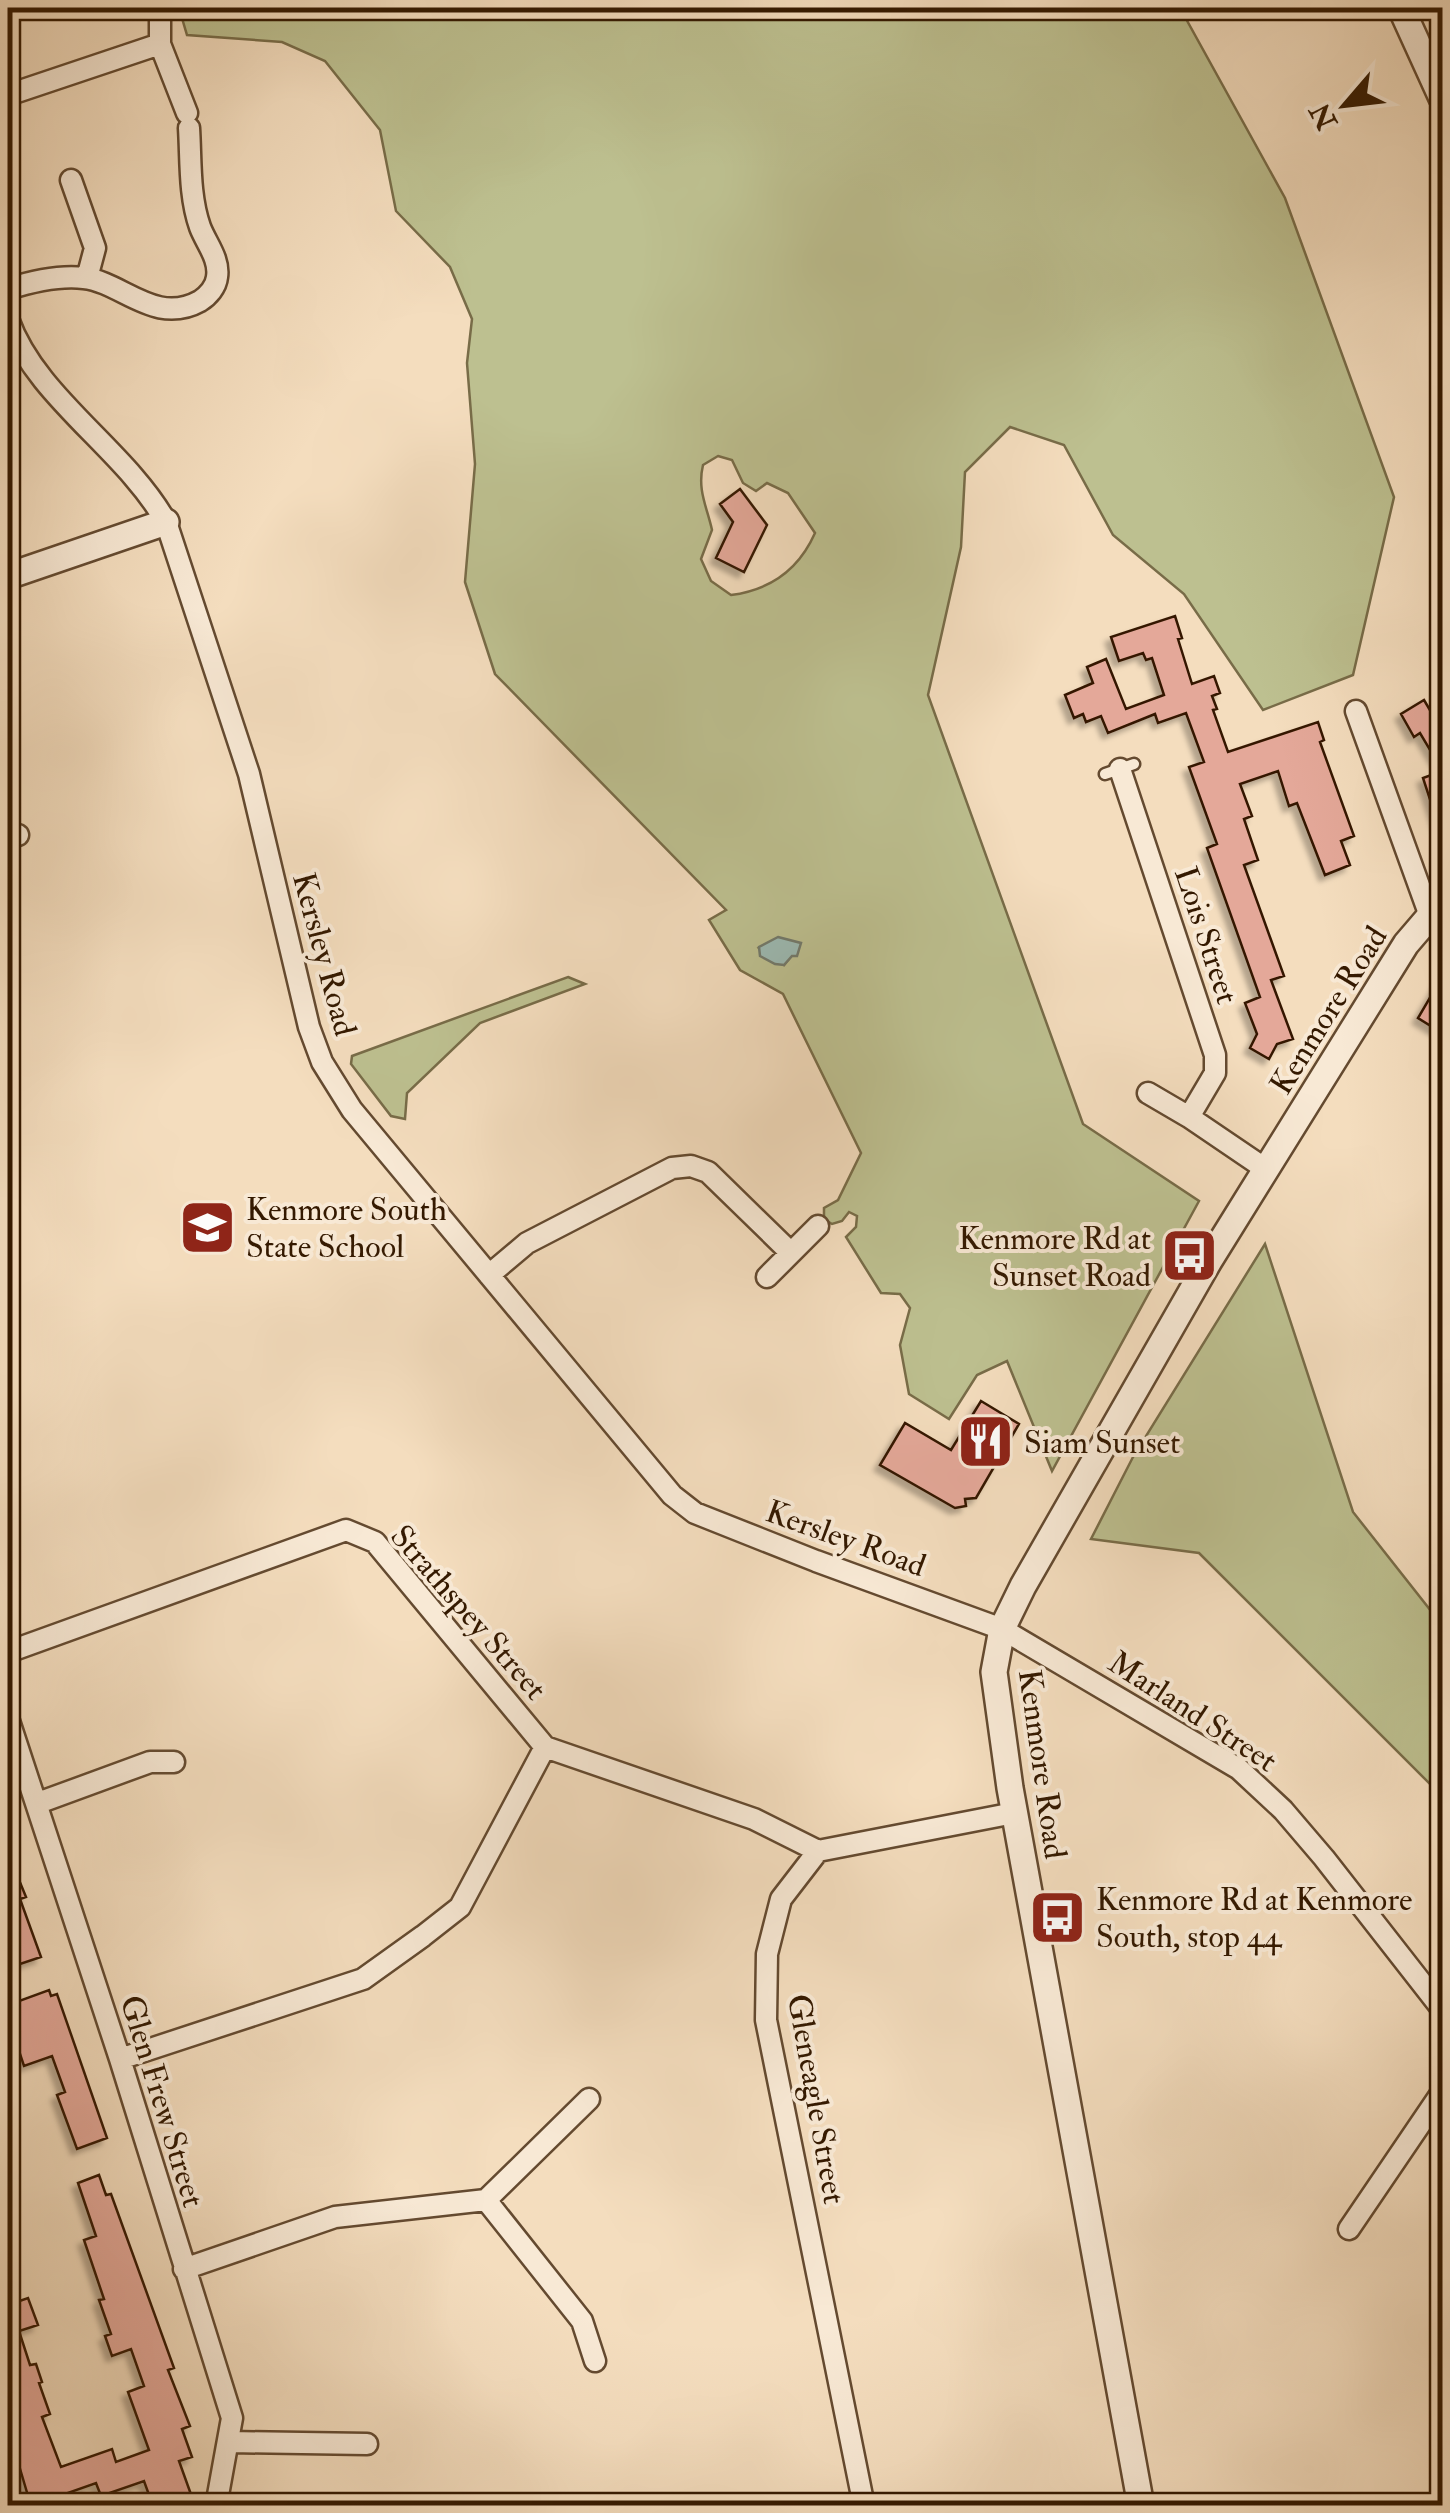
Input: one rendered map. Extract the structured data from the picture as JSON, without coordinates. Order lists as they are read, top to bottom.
{
  "streets": {
    "street": [
      "Lois Street",
      "Kersley Road",
      "Kenmore Road",
      "Strathspey Street",
      "Marland Street",
      "Gleneagle Street",
      "Glen Frew Street"
    ]
  },
  "crossings": [
    ["Kersley Road", "Kenmore Road"],
    ["Kersley Road", "Marland Street"],
    ["Kenmore Road", "Marland Street"],
    ["Strathspey Street", "Gleneagle Street"]
  ],
  "places": {
    "school or university": ["Kenmore South State School"],
    "bus stop": ["Kenmore Rd at Sunset Road", "Kenmore Rd at Kenmore South, stop 44"],
    "restaurant": ["Siam Sunset"]
  },
  "north": "bottom left"
}
